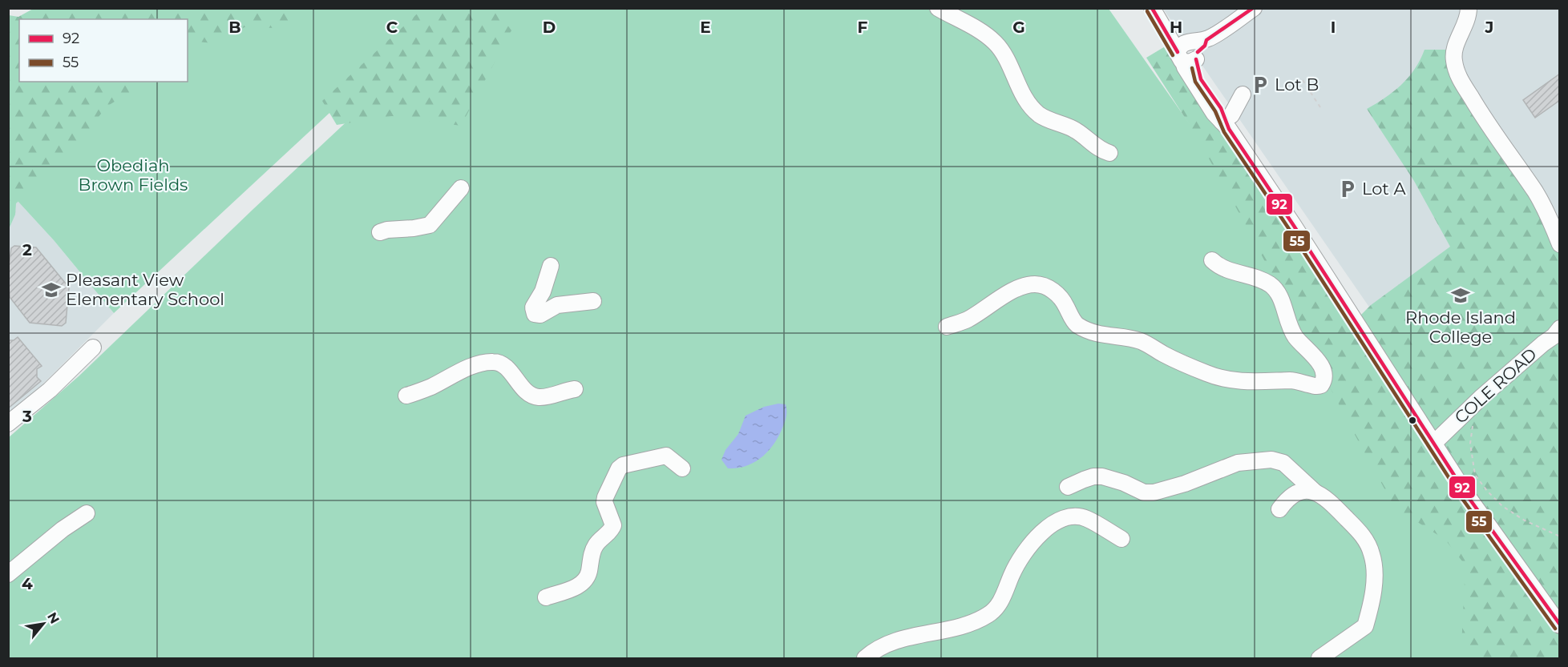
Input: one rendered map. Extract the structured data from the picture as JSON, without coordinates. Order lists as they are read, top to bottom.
{
  "streets": {
    "street": ["COLE ROAD"]
  },
  "parks": ["Obediah Brown Fields"],
  "places": {
    "parking": ["Lot B", "Lot A"],
    "school or university": ["Pleasant View Elementary School", "Rhode Island College"]
  },
  "lines": ["transit line 92", "transit line 55"],
  "legend": ["92", "55"],
  "north": "top right",
  "grid": {
    "columns": [
      "B",
      "C",
      "D",
      "E",
      "F",
      "G",
      "H",
      "I",
      "J"
    ],
    "rows": ["2", "3", "4"]
  }
}
